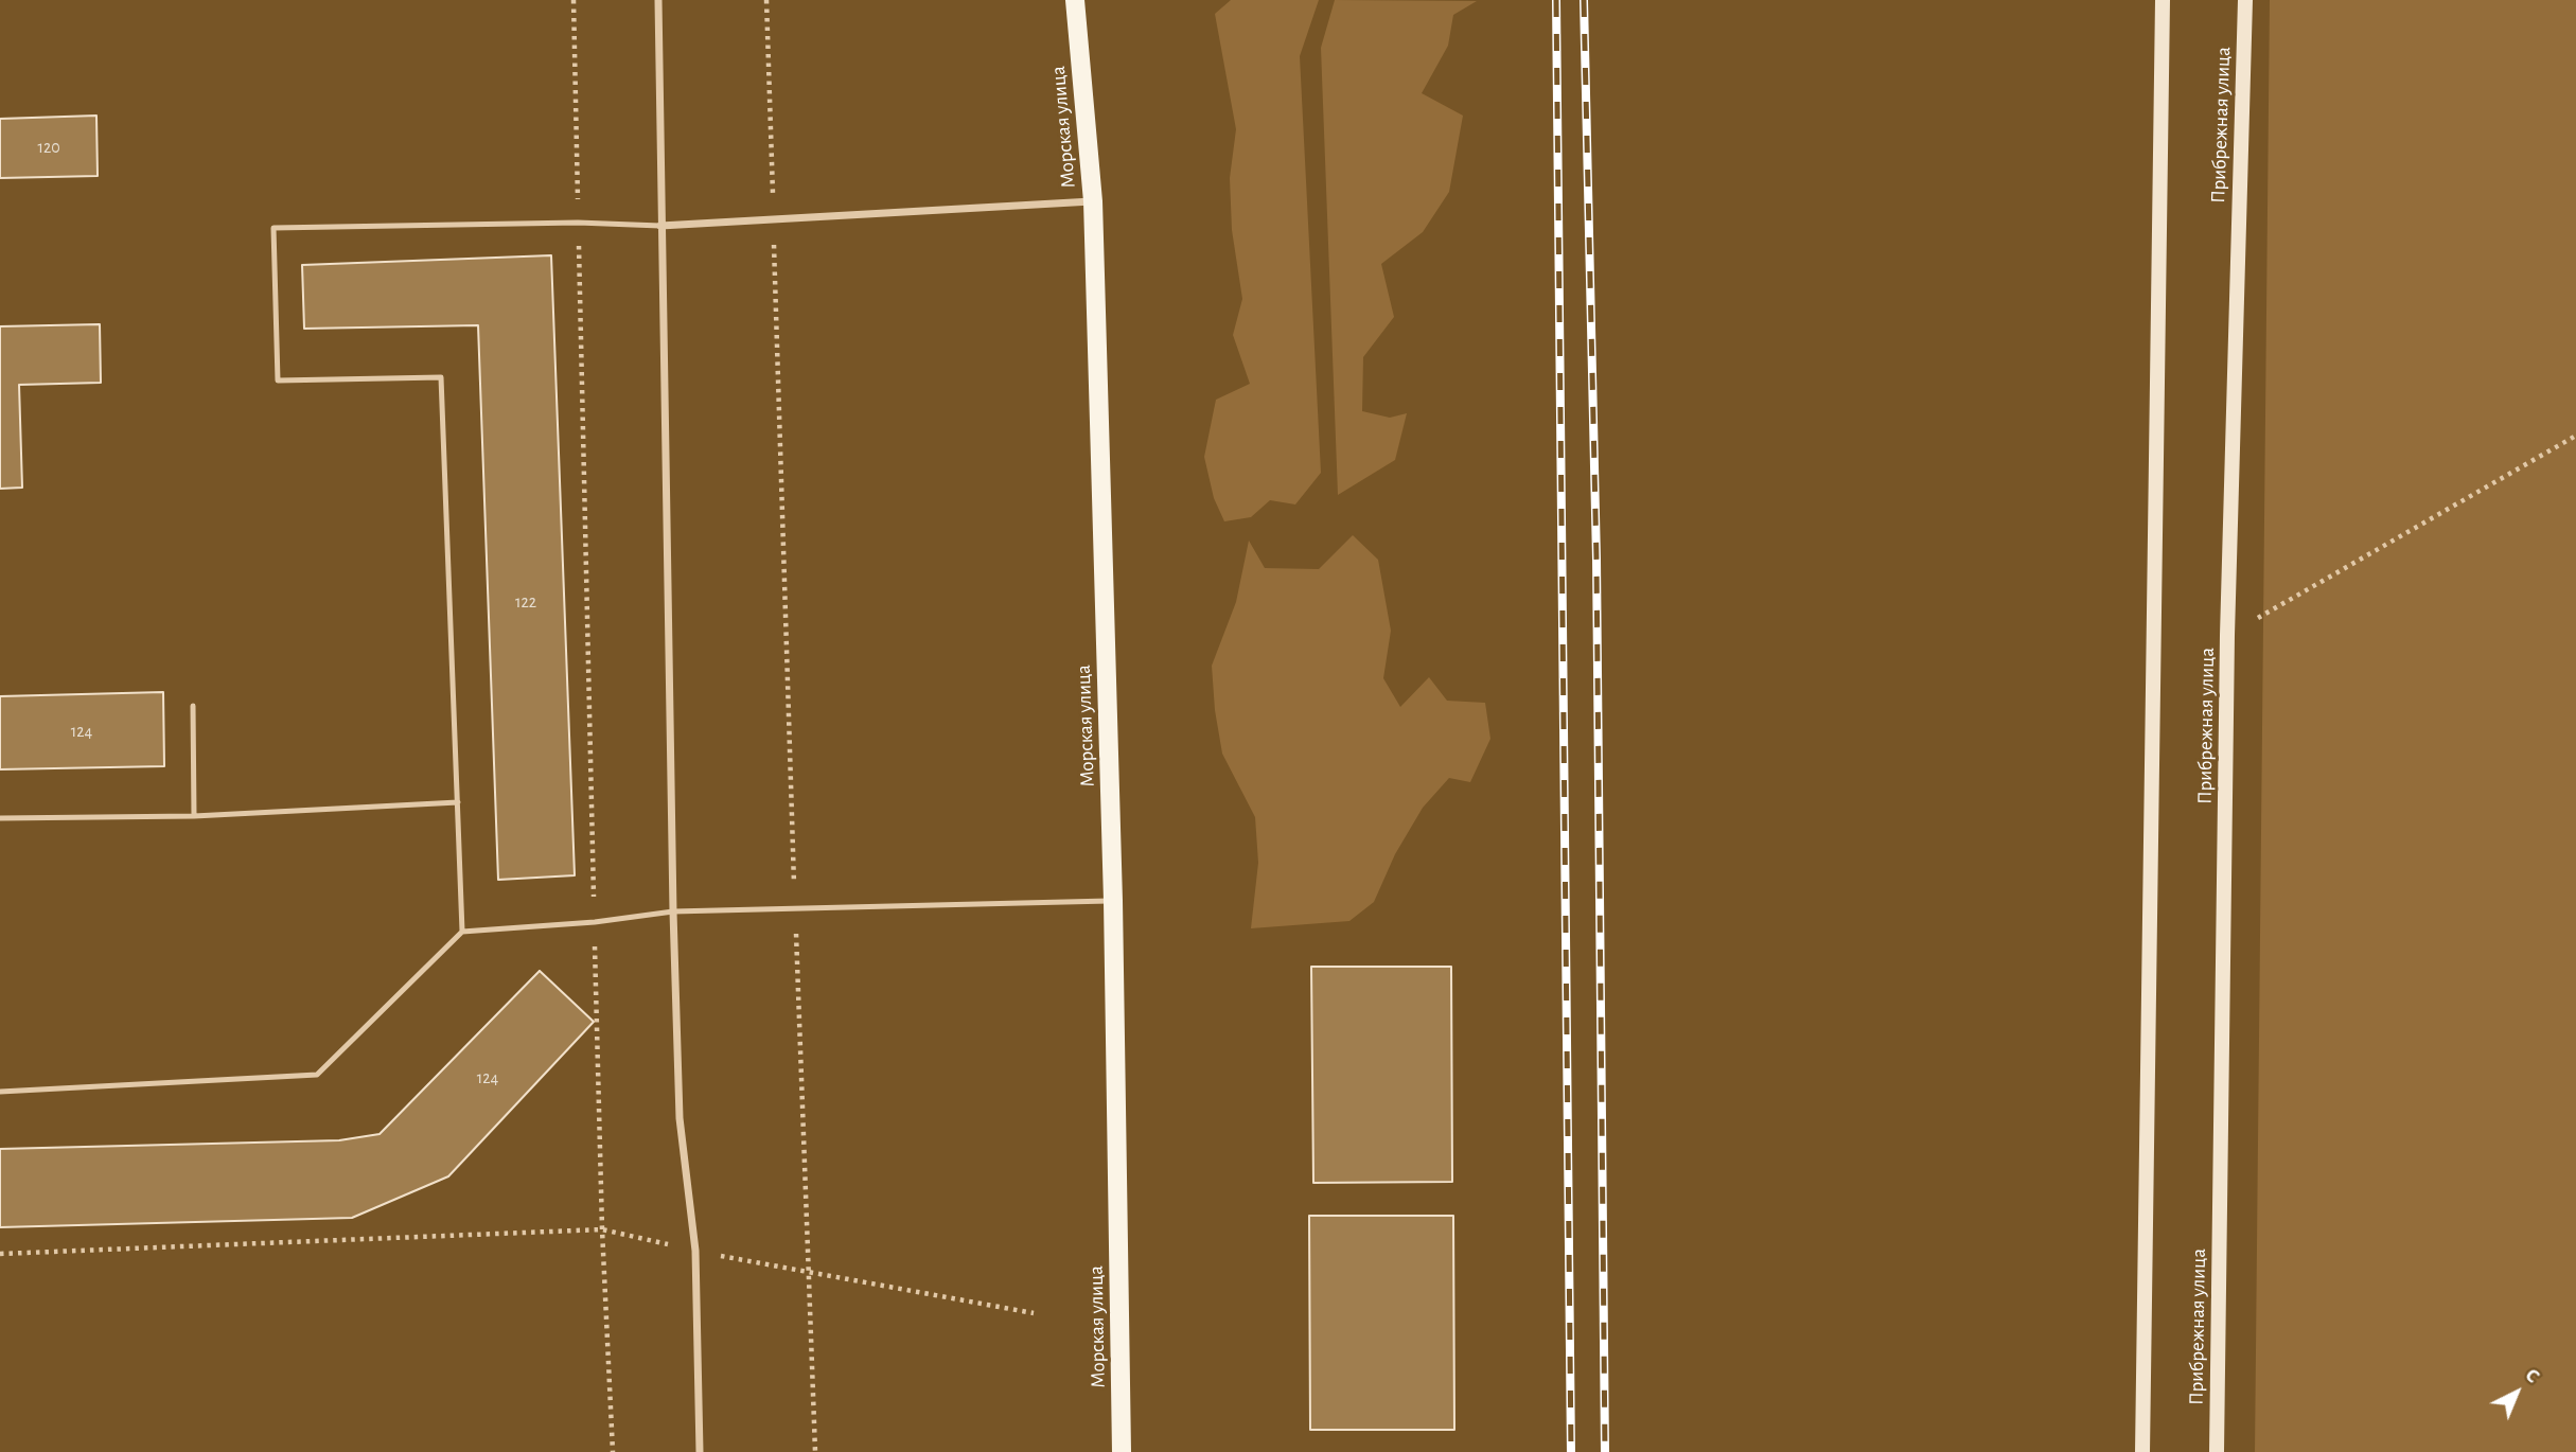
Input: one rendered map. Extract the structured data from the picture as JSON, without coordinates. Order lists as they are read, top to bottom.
{
  "streets": {
    "main road": ["Прибрежная улица", "Морская улица"]
  },
  "house_numbers": [
    "120",
    "122",
    "124",
    "124"
  ],
  "north": "top right"
}
